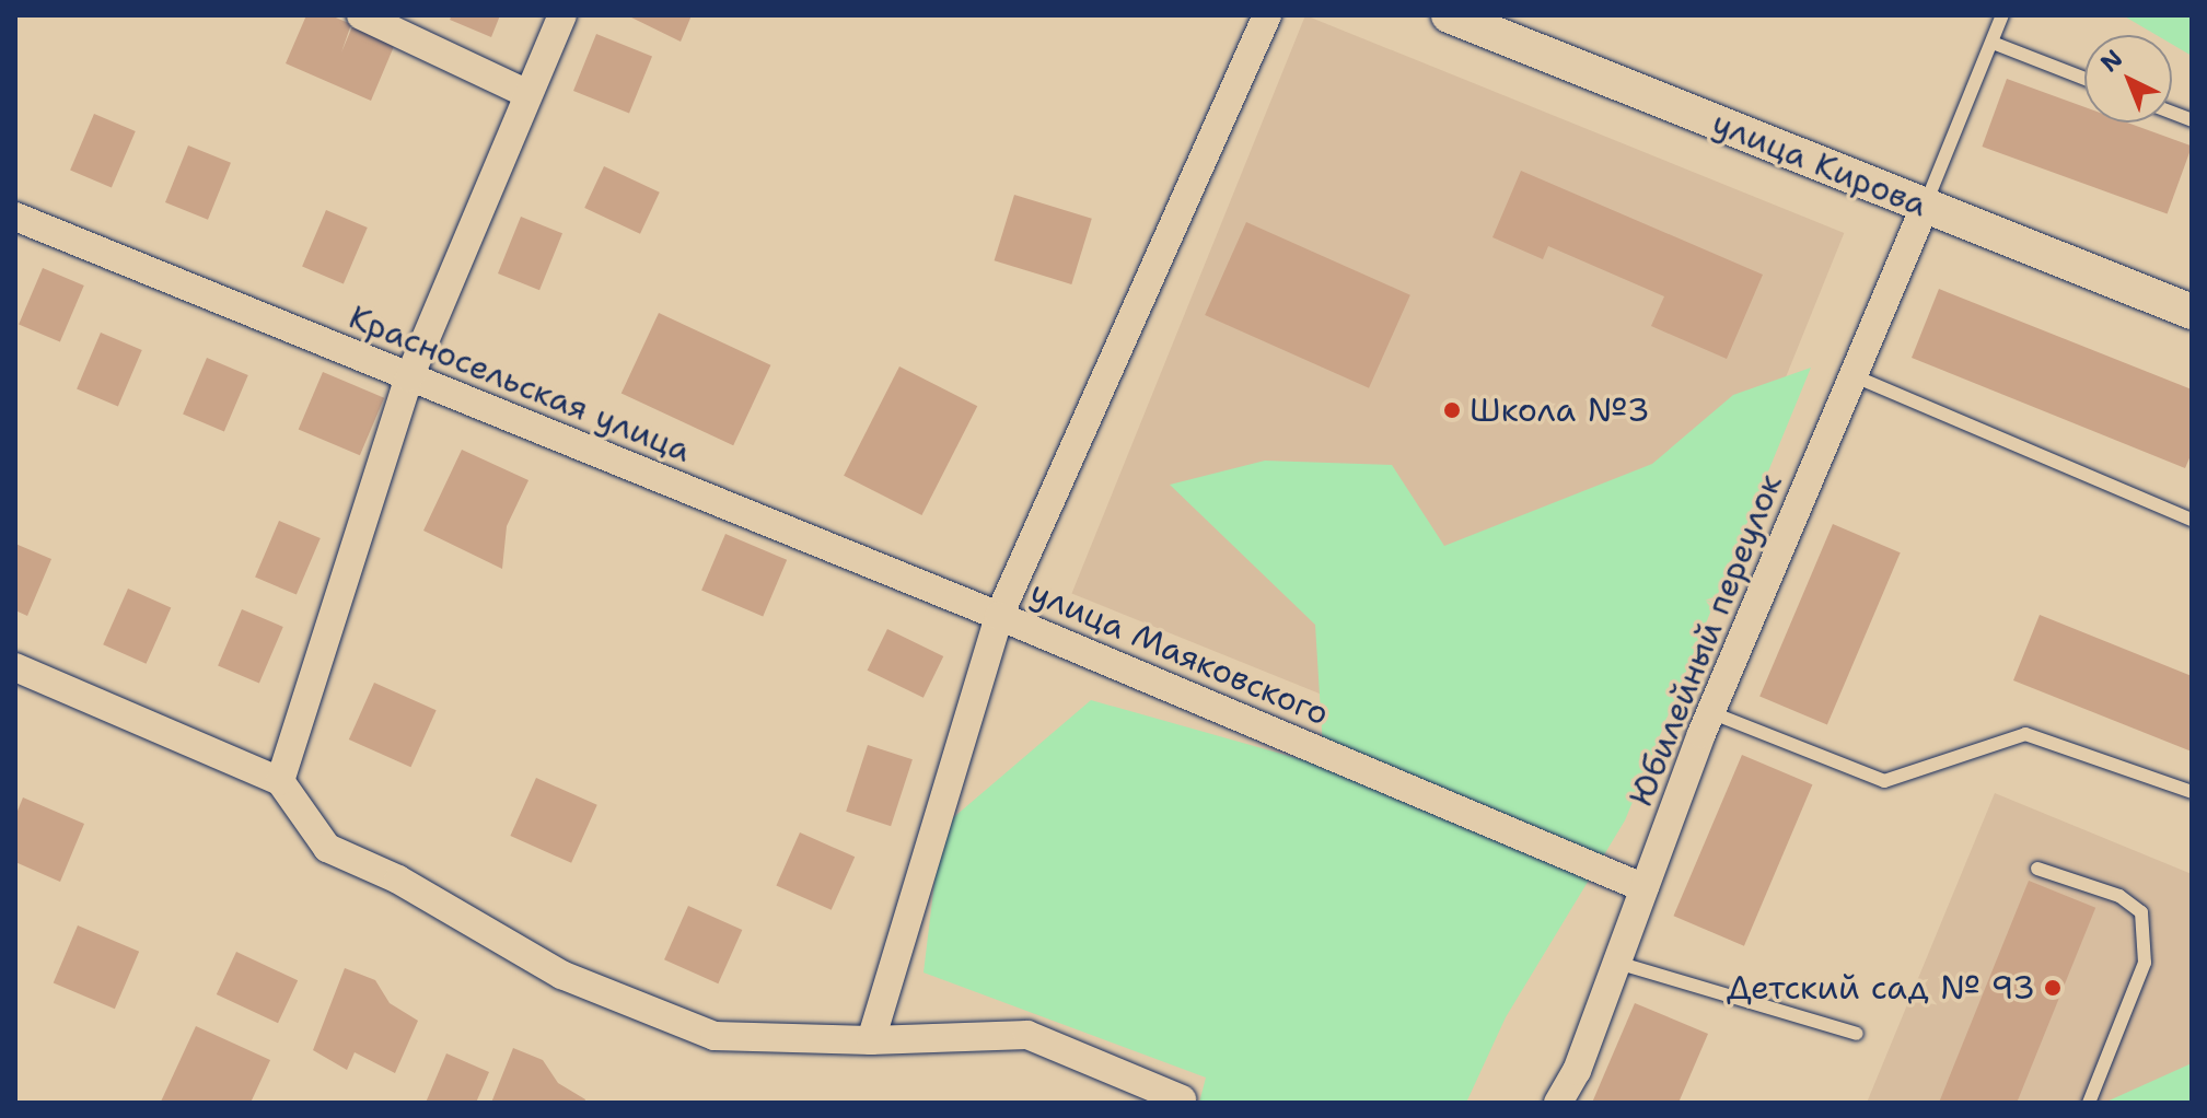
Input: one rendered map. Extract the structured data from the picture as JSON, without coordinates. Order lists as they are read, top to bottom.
{
  "streets": {
    "street": [
      "улица Кирова",
      "Красносельская улица",
      "Юбилейный переулок",
      "улица Маяковского"
    ]
  },
  "crossings": [
    ["улица Кирова", "Юбилейный переулок"],
    ["Красносельская улица", "улица Маяковского"],
    ["Юбилейный переулок", "улица Маяковского"]
  ],
  "places": ["Школа №3", "Детский сад № 93"],
  "north": "top left"
}
